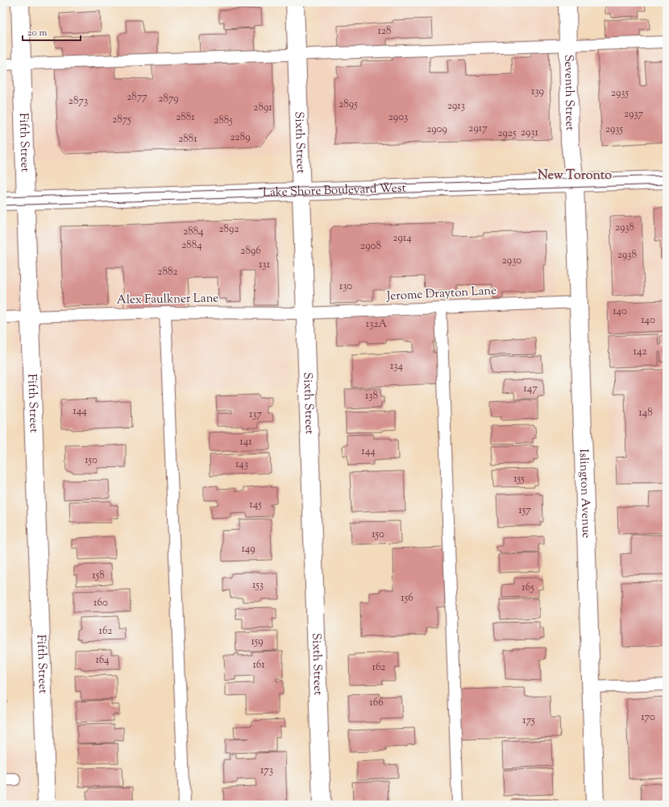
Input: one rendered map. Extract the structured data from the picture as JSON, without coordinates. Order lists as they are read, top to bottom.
{
  "streets": {
    "street": [
      "Seventh Street",
      "Fifth Street",
      "Sixth Street",
      "Lake Shore Boulevard West",
      "Islington Avenue"
    ],
    "lane": ["Jerome Drayton Lane", "Alex Faulkner Lane"]
  },
  "crossings": [
    ["Seventh Street", "Lake Shore Boulevard West"],
    ["Seventh Street", "Islington Avenue"],
    ["Fifth Street", "Lake Shore Boulevard West"],
    ["Fifth Street", "Alex Faulkner Lane"],
    ["Sixth Street", "Lake Shore Boulevard West"],
    ["Sixth Street", "Jerome Drayton Lane"],
    ["Sixth Street", "Alex Faulkner Lane"],
    ["Lake Shore Boulevard West", "Islington Avenue"],
    ["Jerome Drayton Lane", "Alex Faulkner Lane"],
    ["Jerome Drayton Lane", "Islington Avenue"]
  ],
  "districts": ["New Toronto"],
  "house_numbers": [
    "128",
    "139",
    "2935",
    "2877",
    "2879",
    "2873",
    "2895",
    "2913",
    "2891",
    "2937",
    "2881",
    "2903",
    "2875",
    "2885",
    "2917",
    "2909",
    "2935",
    "2931",
    "2925",
    "2289",
    "2881",
    "2938",
    "2892",
    "2884",
    "2914",
    "2884",
    "2908",
    "2896",
    "2938",
    "2930",
    "131",
    "2882",
    "130",
    "140",
    "140",
    "132A",
    "142",
    "134",
    "147",
    "138",
    "144",
    "148",
    "137",
    "141",
    "144",
    "150",
    "143",
    "155",
    "145",
    "157",
    "150",
    "149",
    "158",
    "153",
    "165",
    "156",
    "160",
    "162",
    "159",
    "164",
    "161",
    "162",
    "166",
    "170",
    "175",
    "173"
  ],
  "scale_bar": "20 m"
}
